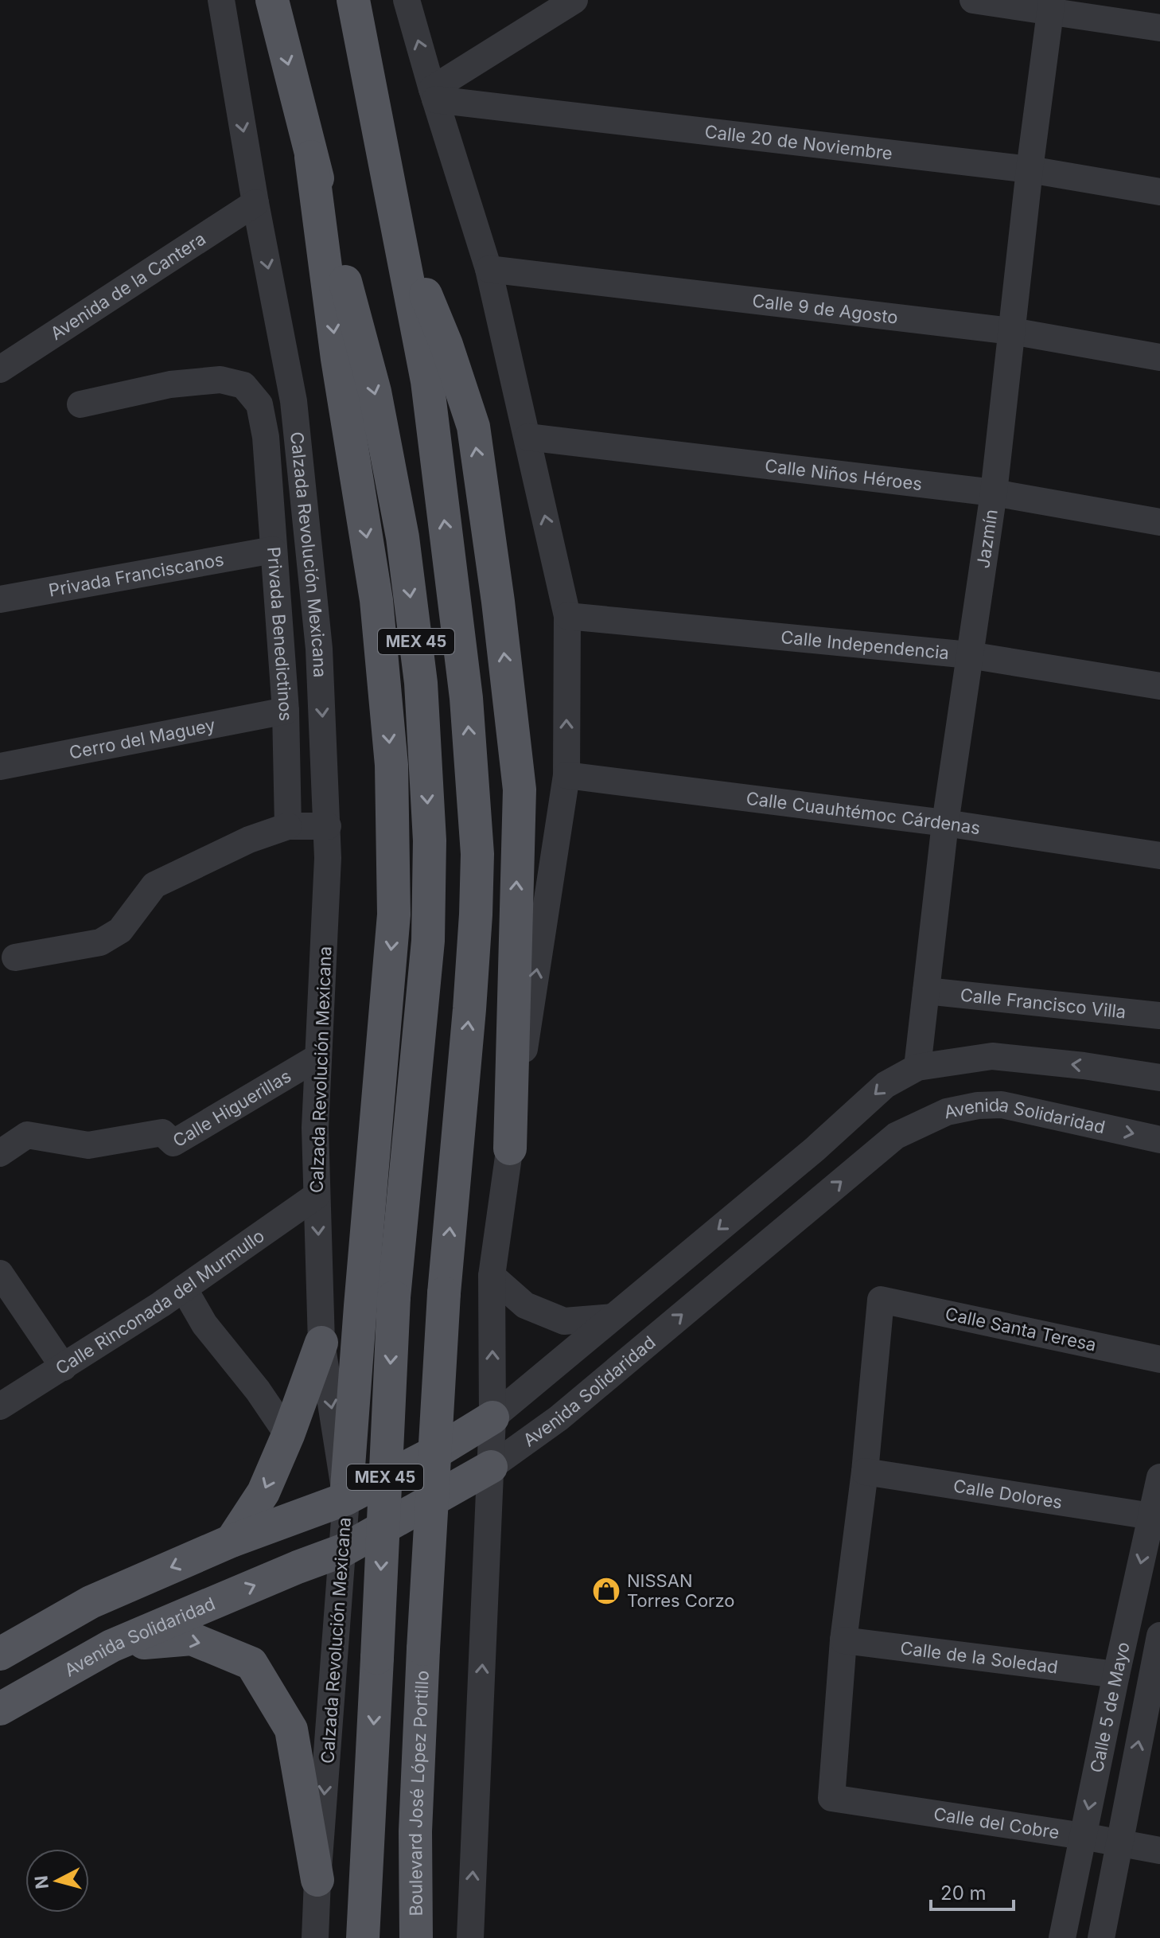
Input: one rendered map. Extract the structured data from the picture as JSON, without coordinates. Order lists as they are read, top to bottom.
{
  "streets": {
    "main road": ["MEX 45", "Avenida Solidaridad", "Boulevard José López Portillo"],
    "street": [
      "Calle 20 de Noviembre",
      "Avenida de la Cantera",
      "Calle 9 de Agosto",
      "Calle Niños Héroes",
      "Jazmín",
      "Calzada Revolución Mexicana",
      "Privada Franciscanos",
      "Privada Benedictinos",
      "Calle Independencia",
      "Cerro del Maguey",
      "Calle Cuauhtémoc Cárdenas",
      "Calle Francisco Villa",
      "Calle Higuerillas",
      "Calle Rinconada del Murmullo",
      "Calle Santa Teresa",
      "Calle Dolores",
      "Calle de la Soledad",
      "Calle 5 de Mayo",
      "Calle del Cobre"
    ]
  },
  "crossings": [
    ["Calle 20 de Noviembre", "Jazmín"],
    ["Avenida de la Cantera", "Calzada Revolución Mexicana"],
    ["Calle 9 de Agosto", "Jazmín"],
    ["Calle Niños Héroes", "Jazmín"],
    ["Jazmín", "Calle Independencia"],
    ["Jazmín", "Calle Cuauhtémoc Cárdenas"],
    ["Jazmín", "Calle Francisco Villa"],
    ["Calzada Revolución Mexicana", "Calle Higuerillas"],
    ["Calzada Revolución Mexicana", "Avenida Solidaridad"],
    ["Calzada Revolución Mexicana", "Calle Rinconada del Murmullo"],
    ["Privada Franciscanos", "Privada Benedictinos"],
    ["Privada Benedictinos", "Cerro del Maguey"],
    ["MEX 45", "Boulevard José López Portillo"],
    ["Calle Santa Teresa", "Calle Dolores"],
    ["Calle Dolores", "Calle 5 de Mayo"],
    ["Calle de la Soledad", "Calle 5 de Mayo"],
    ["Calle de la Soledad", "Calle del Cobre"],
    ["Calle 5 de Mayo", "Calle del Cobre"]
  ],
  "places": {
    "shop": ["NISSAN Torres Corzo"]
  },
  "scale_bar": "20 m",
  "north": "left"
}
